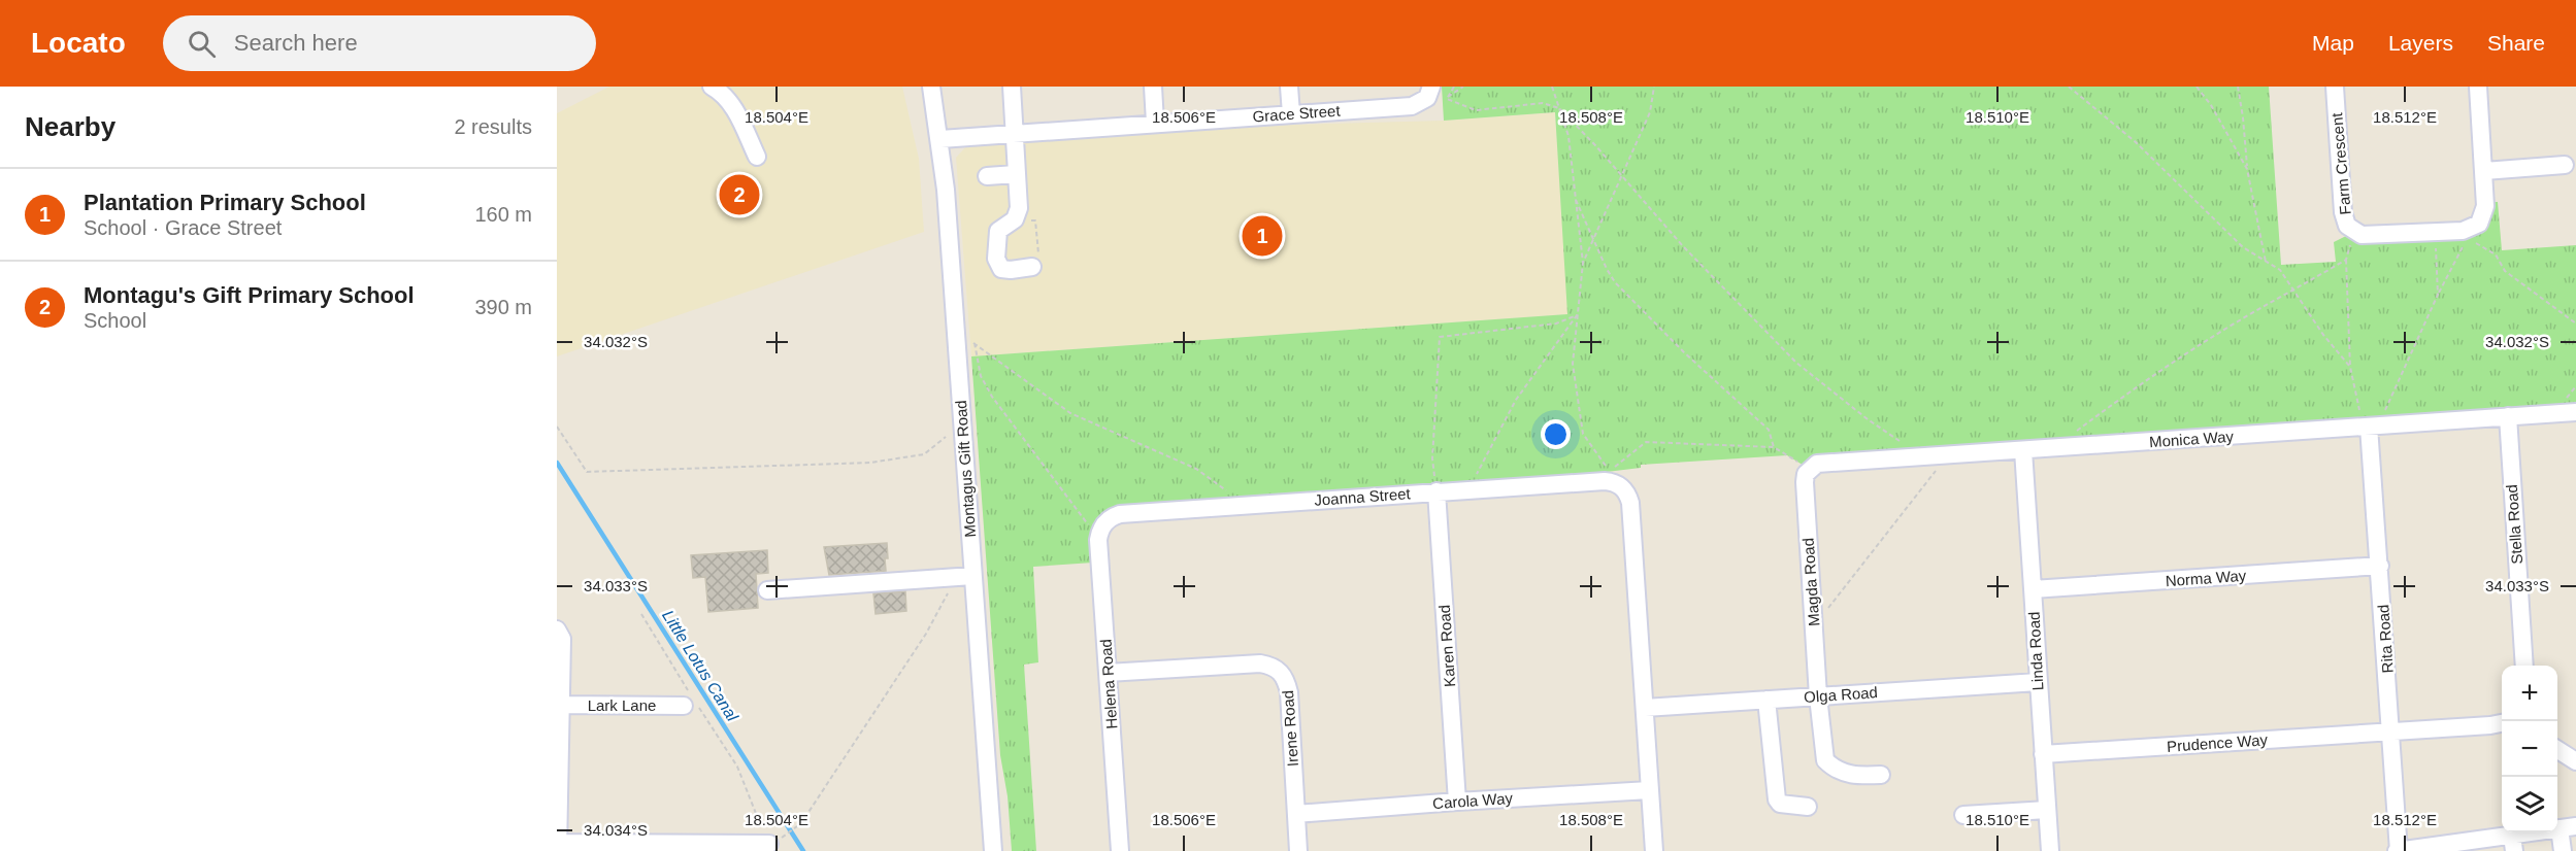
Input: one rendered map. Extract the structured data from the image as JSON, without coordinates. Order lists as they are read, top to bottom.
{
  "streets": {
    "street": [
      "Grace Street",
      "Farm Crescent",
      "Monica Way",
      "Montagus Gift Road",
      "Joanna Street",
      "Stella Road",
      "Norma Way",
      "Magda Road",
      "Rita Road",
      "Karen Road",
      "Linda Road",
      "Helena Road",
      "Olga Road",
      "Lark Lane",
      "Irene Road",
      "Prudence Way",
      "Carola Way"
    ]
  },
  "crossings": [
    ["Grace Street", "Montagus Gift Road"],
    ["Monica Way", "Stella Road"],
    ["Monica Way", "Magda Road"],
    ["Monica Way", "Rita Road"],
    ["Monica Way", "Linda Road"],
    ["Joanna Street", "Karen Road"],
    ["Joanna Street", "Helena Road"],
    ["Joanna Street", "Olga Road"],
    ["Norma Way", "Rita Road"],
    ["Norma Way", "Linda Road"],
    ["Magda Road", "Olga Road"],
    ["Rita Road", "Prudence Way"],
    ["Karen Road", "Carola Way"],
    ["Linda Road", "Olga Road"],
    ["Linda Road", "Prudence Way"],
    ["Helena Road", "Irene Road"],
    ["Irene Road", "Carola Way"]
  ],
  "water": ["Little Lotus Canal"],
  "page": {
    "header": "Locato",
    "search": "Search here",
    "nav": ["Map", "Layers", "Share"],
    "heading": ["Nearby", "2 results"],
    "list": [
      {
        "mark": "1",
        "name": "Plantation Primary School",
        "note": "School · Grace Street",
        "value": "160 m"
      },
      {
        "mark": "2",
        "name": "Montagu's Gift Primary School",
        "note": "School",
        "value": "390 m"
      }
    ],
    "pins": ["2", "1"],
    "map_buttons": ["+", "−"]
  },
  "coordinates": [
    "18.504°E",
    "18.506°E",
    "18.508°E",
    "18.510°E",
    "18.512°E",
    "34.032°S",
    "34.033°S",
    "34.034°S"
  ]
}
